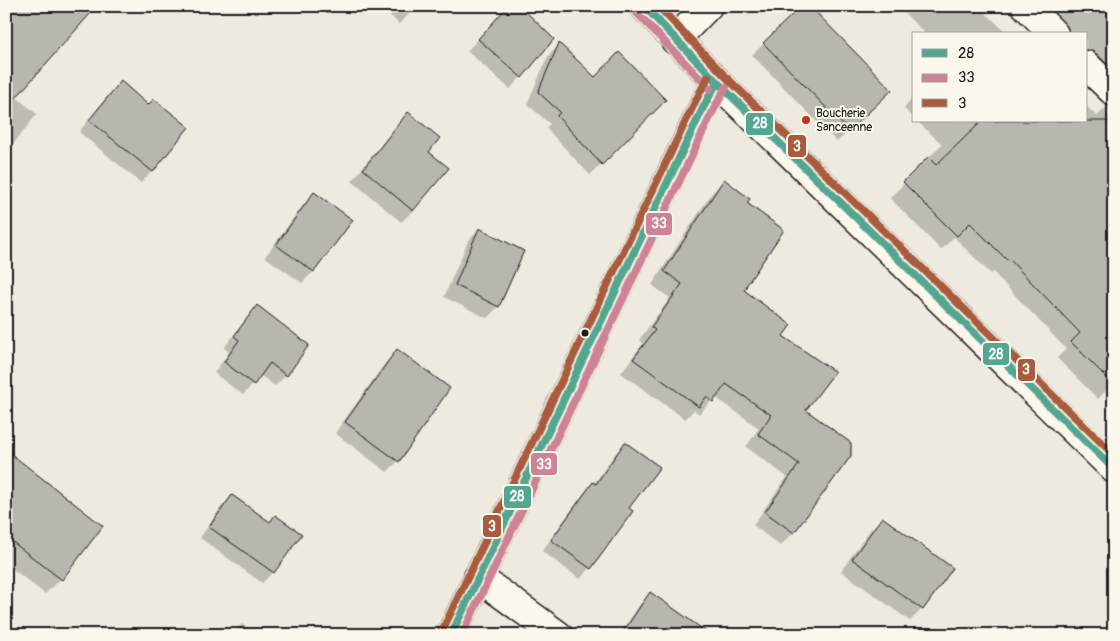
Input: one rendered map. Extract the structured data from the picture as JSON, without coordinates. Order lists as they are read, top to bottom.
{
  "places": ["Boucherie Sanceenne"],
  "lines": ["transit line 28", "transit line 3", "transit line 33"],
  "legend": ["28", "33", "3"]
}
